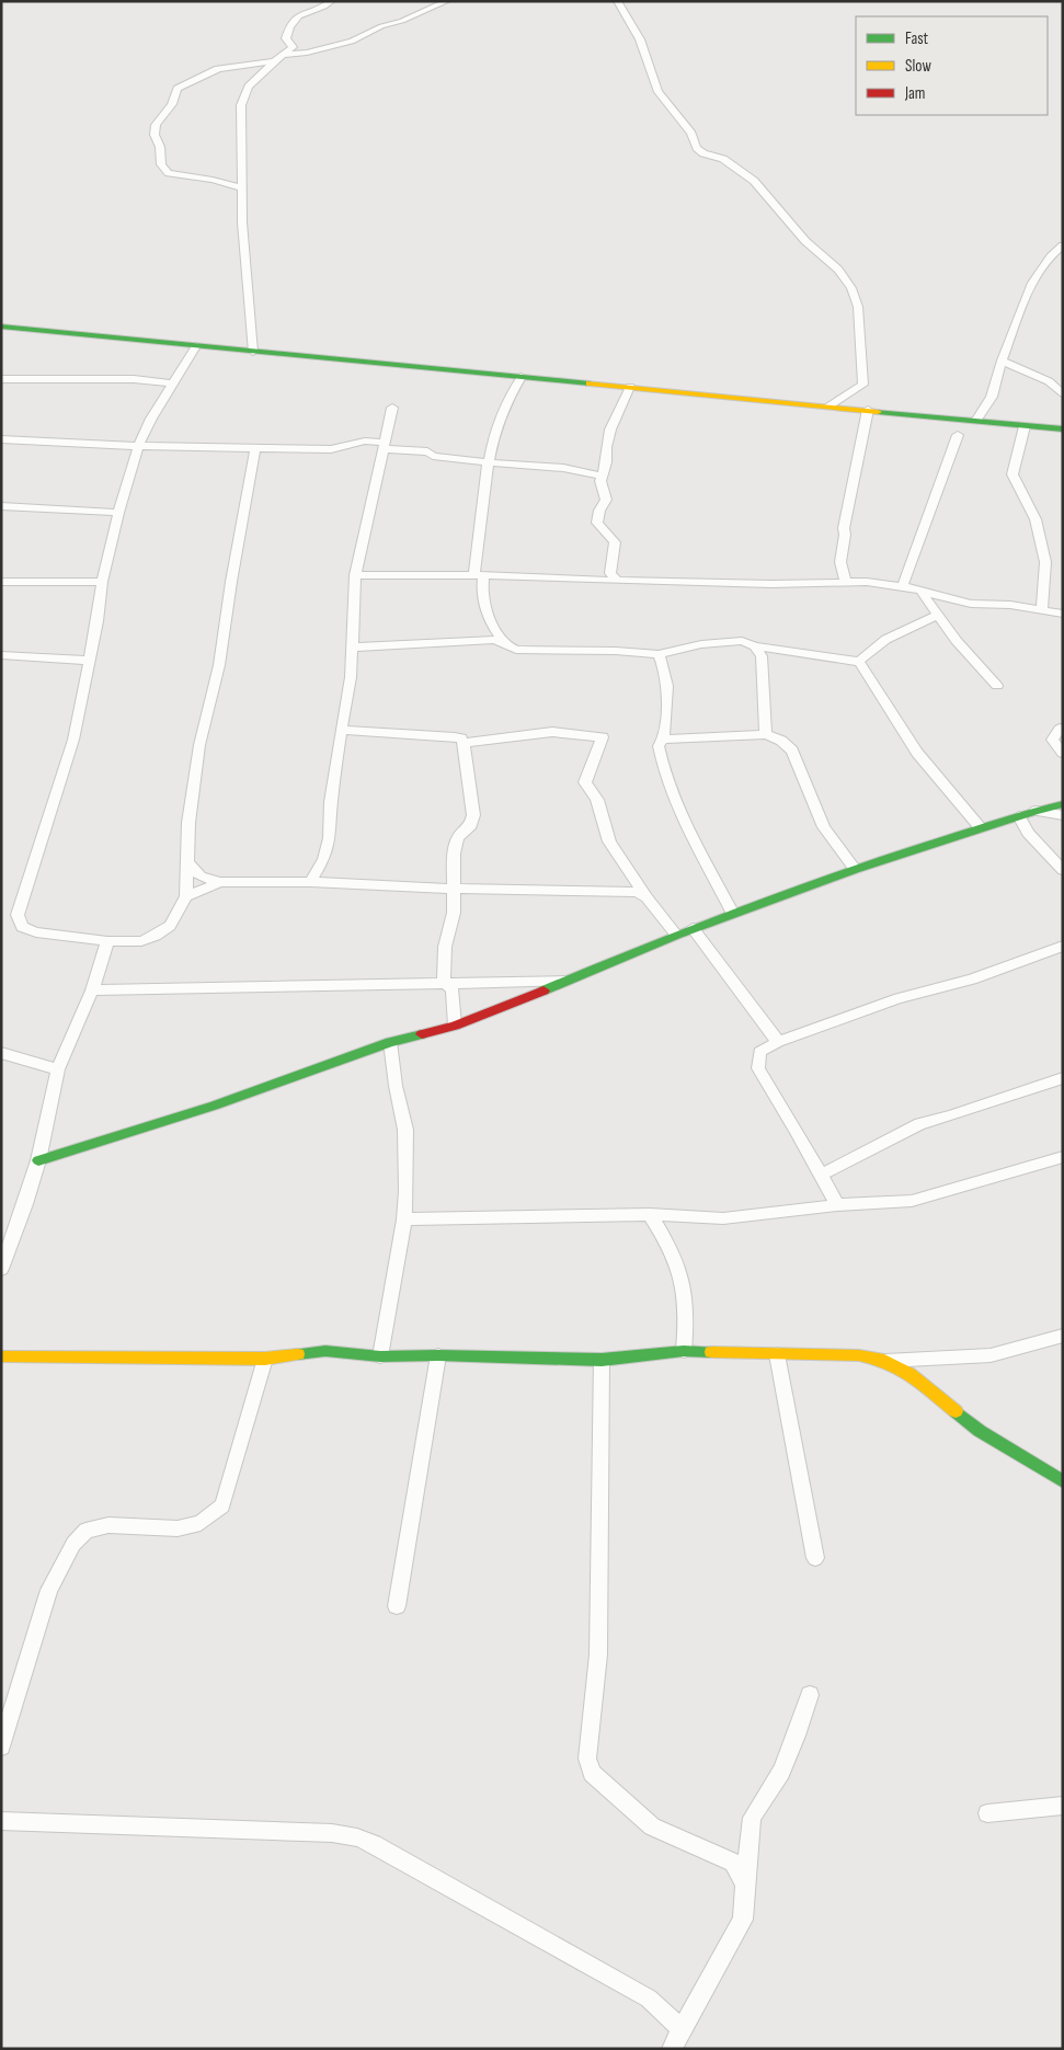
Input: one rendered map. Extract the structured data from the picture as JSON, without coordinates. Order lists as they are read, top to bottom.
{
  "legend": ["Fast", "Slow", "Jam"]
}
